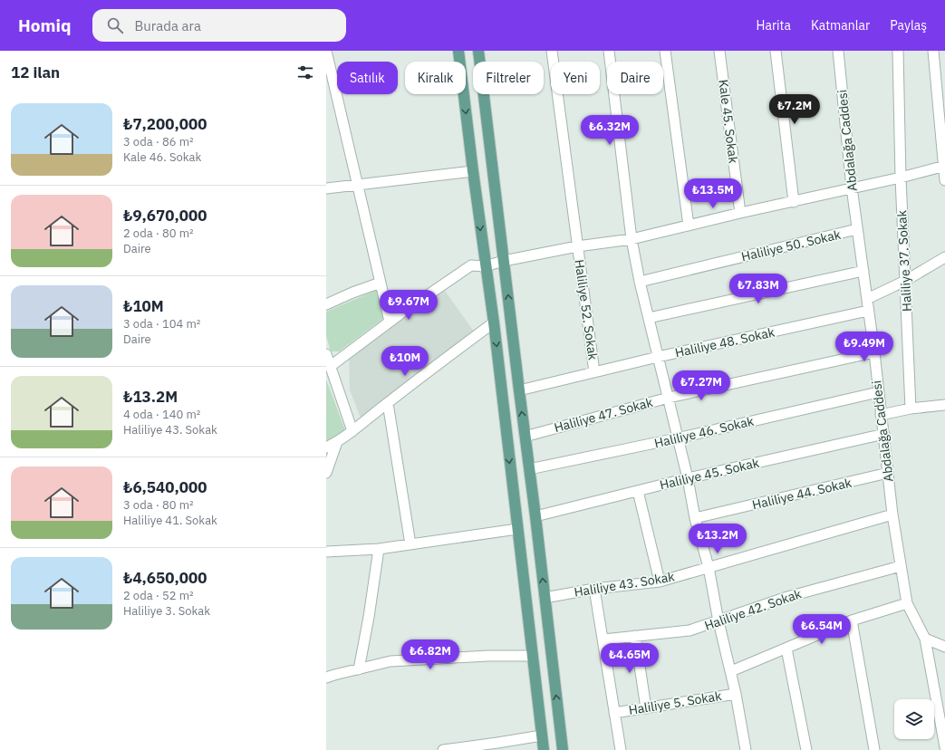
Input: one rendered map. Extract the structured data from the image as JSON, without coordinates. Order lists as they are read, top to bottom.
{
  "streets": {
    "street": [
      "Kale 45. Sokak",
      "Abdalağa Caddesi",
      "Haliliye 50. Sokak",
      "Haliliye 37. Sokak",
      "Haliliye 52. Sokak",
      "Haliliye 48. Sokak",
      "Haliliye 47. Sokak",
      "Haliliye 46. Sokak",
      "Haliliye 45. Sokak",
      "Haliliye 44. Sokak",
      "Haliliye 43. Sokak",
      "Haliliye 42. Sokak",
      "Haliliye 5. Sokak"
    ]
  },
  "crossings": [
    ["Abdalağa Caddesi", "Haliliye 50. Sokak"],
    ["Abdalağa Caddesi", "Haliliye 48. Sokak"],
    ["Abdalağa Caddesi", "Haliliye 47. Sokak"],
    ["Abdalağa Caddesi", "Haliliye 46. Sokak"],
    ["Abdalağa Caddesi", "Haliliye 45. Sokak"],
    ["Abdalağa Caddesi", "Haliliye 44. Sokak"],
    ["Abdalağa Caddesi", "Haliliye 43. Sokak"],
    ["Abdalağa Caddesi", "Haliliye 42. Sokak"],
    ["Haliliye 52. Sokak", "Haliliye 48. Sokak"]
  ],
  "page": {
    "header": "Homiq",
    "search": "Burada ara",
    "nav": ["Harita", "Katmanlar", "Paylaş"],
    "heading": "12 ilan",
    "chip": [
      "Satılık",
      "Kiralık",
      "Filtreler",
      "Yeni",
      "Daire"
    ],
    "list": [
      {
        "name": "₺7,200,000",
        "note": "3 oda · 86 m² · Kale 46. Sokak"
      },
      {
        "name": "₺9,670,000",
        "note": "2 oda · 80 m² · Daire"
      },
      {
        "name": "₺10M",
        "note": "3 oda · 104 m² · Daire"
      },
      {
        "name": "₺13.2M",
        "note": "4 oda · 140 m² · Haliliye 43. Sokak"
      },
      {
        "name": "₺6,540,000",
        "note": "3 oda · 80 m² · Haliliye 41. Sokak"
      },
      {
        "name": "₺4,650,000",
        "note": "2 oda · 52 m² · Haliliye 3. Sokak"
      }
    ],
    "price": [
      "₺7.2M",
      "₺6.32M",
      "₺13.5M",
      "₺7.83M",
      "₺9.67M",
      "₺9.49M",
      "₺10M",
      "₺7.27M",
      "₺13.2M",
      "₺6.54M",
      "₺6.82M",
      "₺4.65M"
    ]
  }
}
